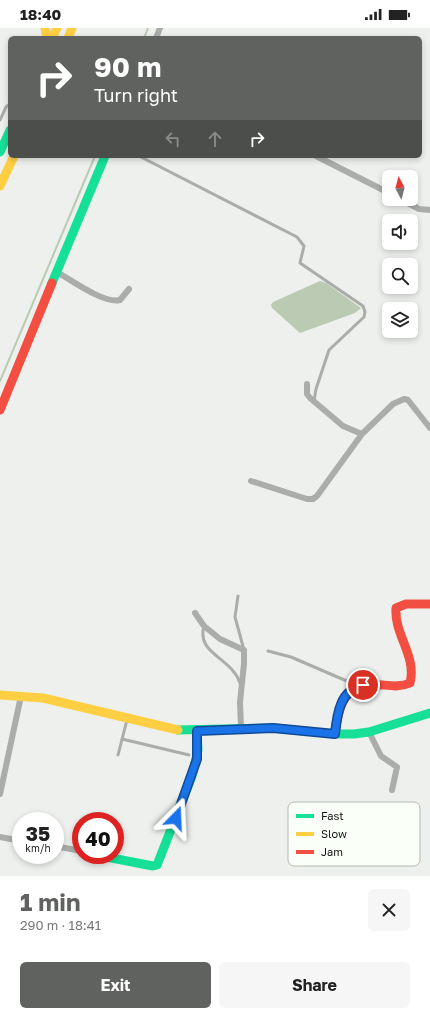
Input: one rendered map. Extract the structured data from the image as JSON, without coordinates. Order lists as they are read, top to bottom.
{
  "legend": ["Fast", "Slow", "Jam"],
  "north": "top",
  "page": {
    "status": "18:40",
    "turn": ["90 m", "Turn right"],
    "speed": "35 km/h",
    "limit": "40",
    "heading": ["1 min", "290 m · 18:41"],
    "buttons": ["Exit", "Share"]
  }
}
